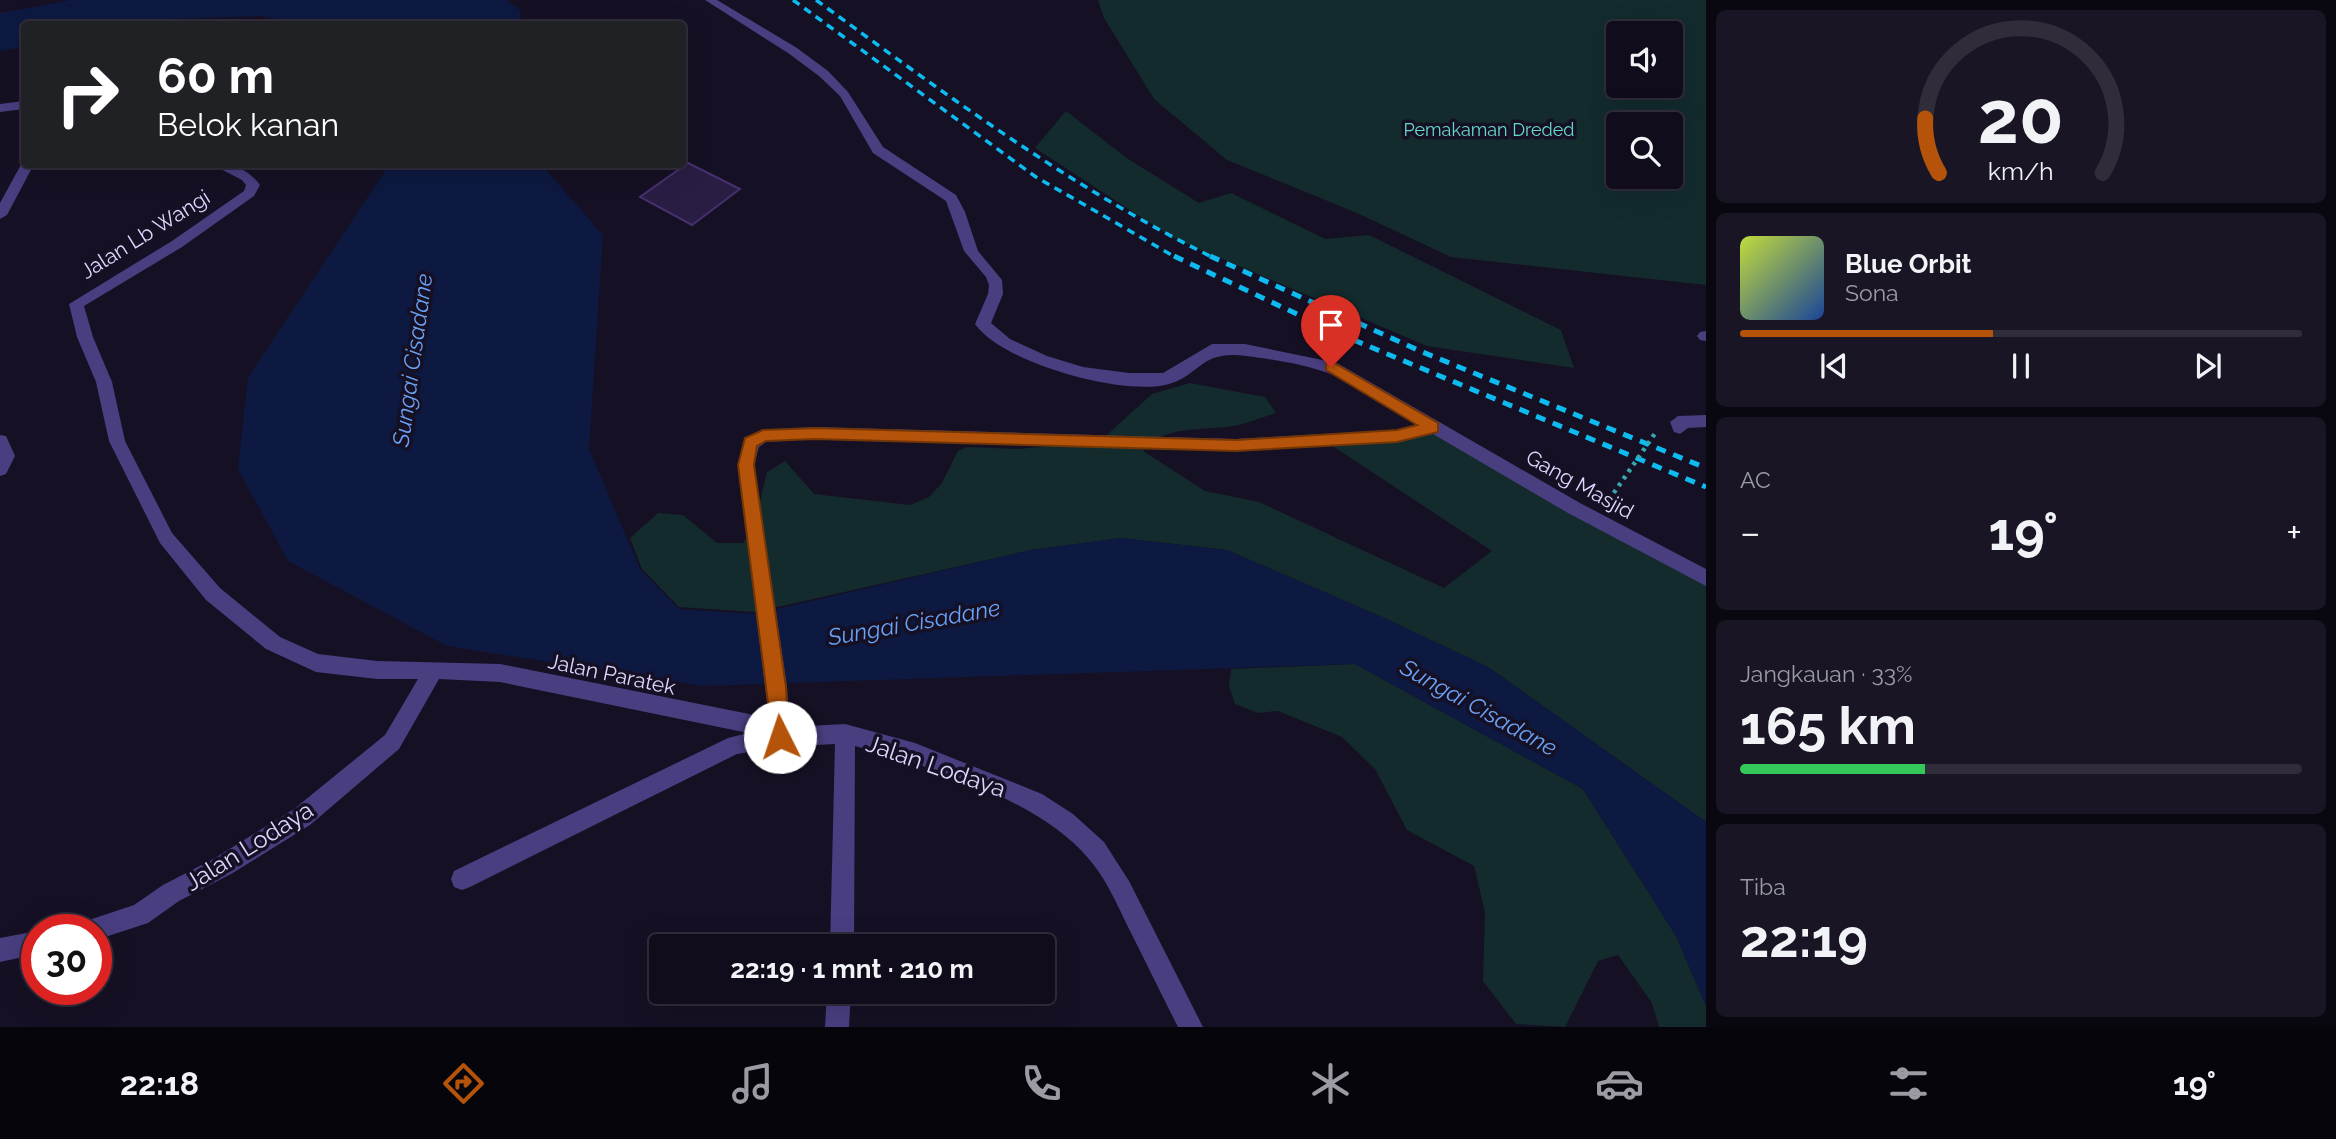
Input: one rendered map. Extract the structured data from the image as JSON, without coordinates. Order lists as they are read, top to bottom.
{
  "streets": {
    "street": [
      "Jalan Lb Wangi",
      "Gang Masjid",
      "Jalan Paratek",
      "Jalan Lodaya"
    ]
  },
  "crossings": [
    ["Jalan Lb Wangi", "Jalan Paratek"],
    ["Jalan Lb Wangi", "Jalan Lodaya"],
    ["Jalan Paratek", "Jalan Lodaya"]
  ],
  "water": ["Sungai Cisadane"],
  "parks": ["Pemakaman Dreded"],
  "page": {
    "turn": ["60 m", "Belok kanan"],
    "song": ["Blue Orbit", "Sona"],
    "tile": [
      "AC",
      ["Jangkauan · 33%", "165 km"],
      ["Tiba", "22:19"]
    ],
    "heat": ["−", "19°", "+"],
    "limit": "30",
    "trip": "22:19 · 1 mnt · 210 m",
    "tabs": ["22:18", "19°"],
    "gauge": ["20", "km/h"]
  }
}
